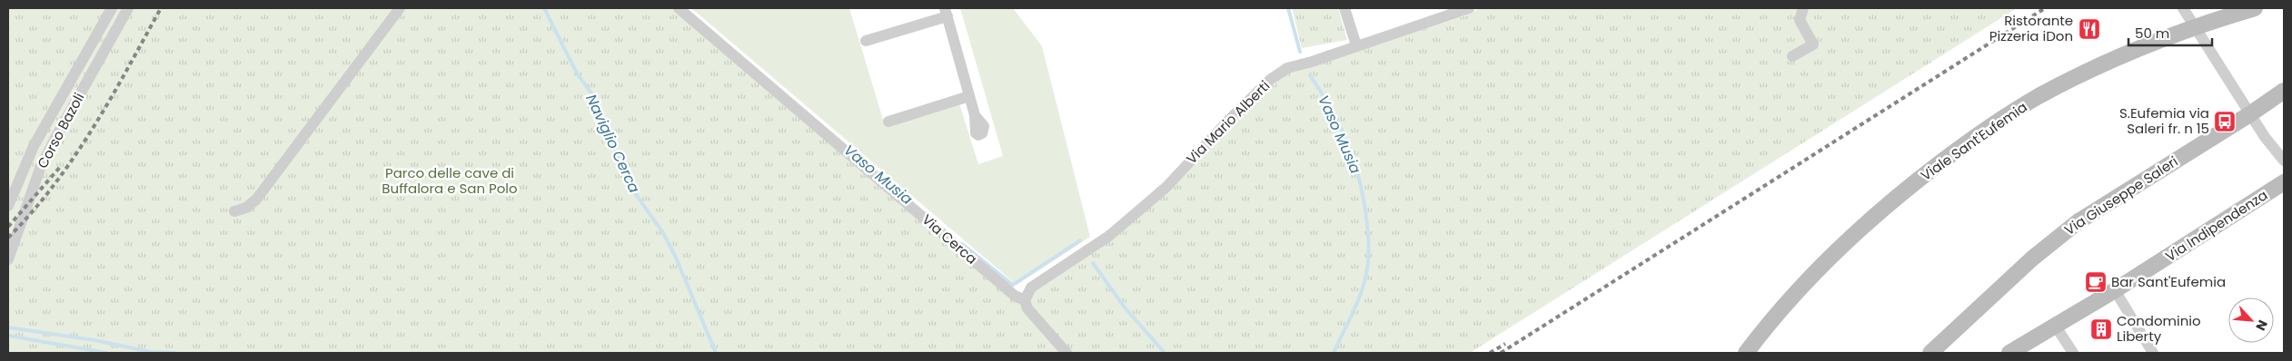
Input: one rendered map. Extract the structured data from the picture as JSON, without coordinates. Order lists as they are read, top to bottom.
{
  "streets": {
    "street": [
      "Via Mario Alberti",
      "Corso Bazoli",
      "Viale Sant'Eufemia",
      "Via Giuseppe Saleri",
      "Via Indipendenza",
      "Via Cerca"
    ]
  },
  "crossings": [
    ["Via Mario Alberti", "Via Cerca"]
  ],
  "water": ["Vaso Musia", "Naviglio Cerca"],
  "parks": ["Parco delle cave di Buffalora e San Polo"],
  "places": {
    "restaurant": ["Ristorante Pizzeria iDon"],
    "bus stop": ["S.Eufemia via Saleri fr. n 15"],
    "cafe": ["Bar Sant'Eufemia"],
    "building": ["Condominio Liberty"]
  },
  "scale_bar": "50 m",
  "north": "bottom right"
}
